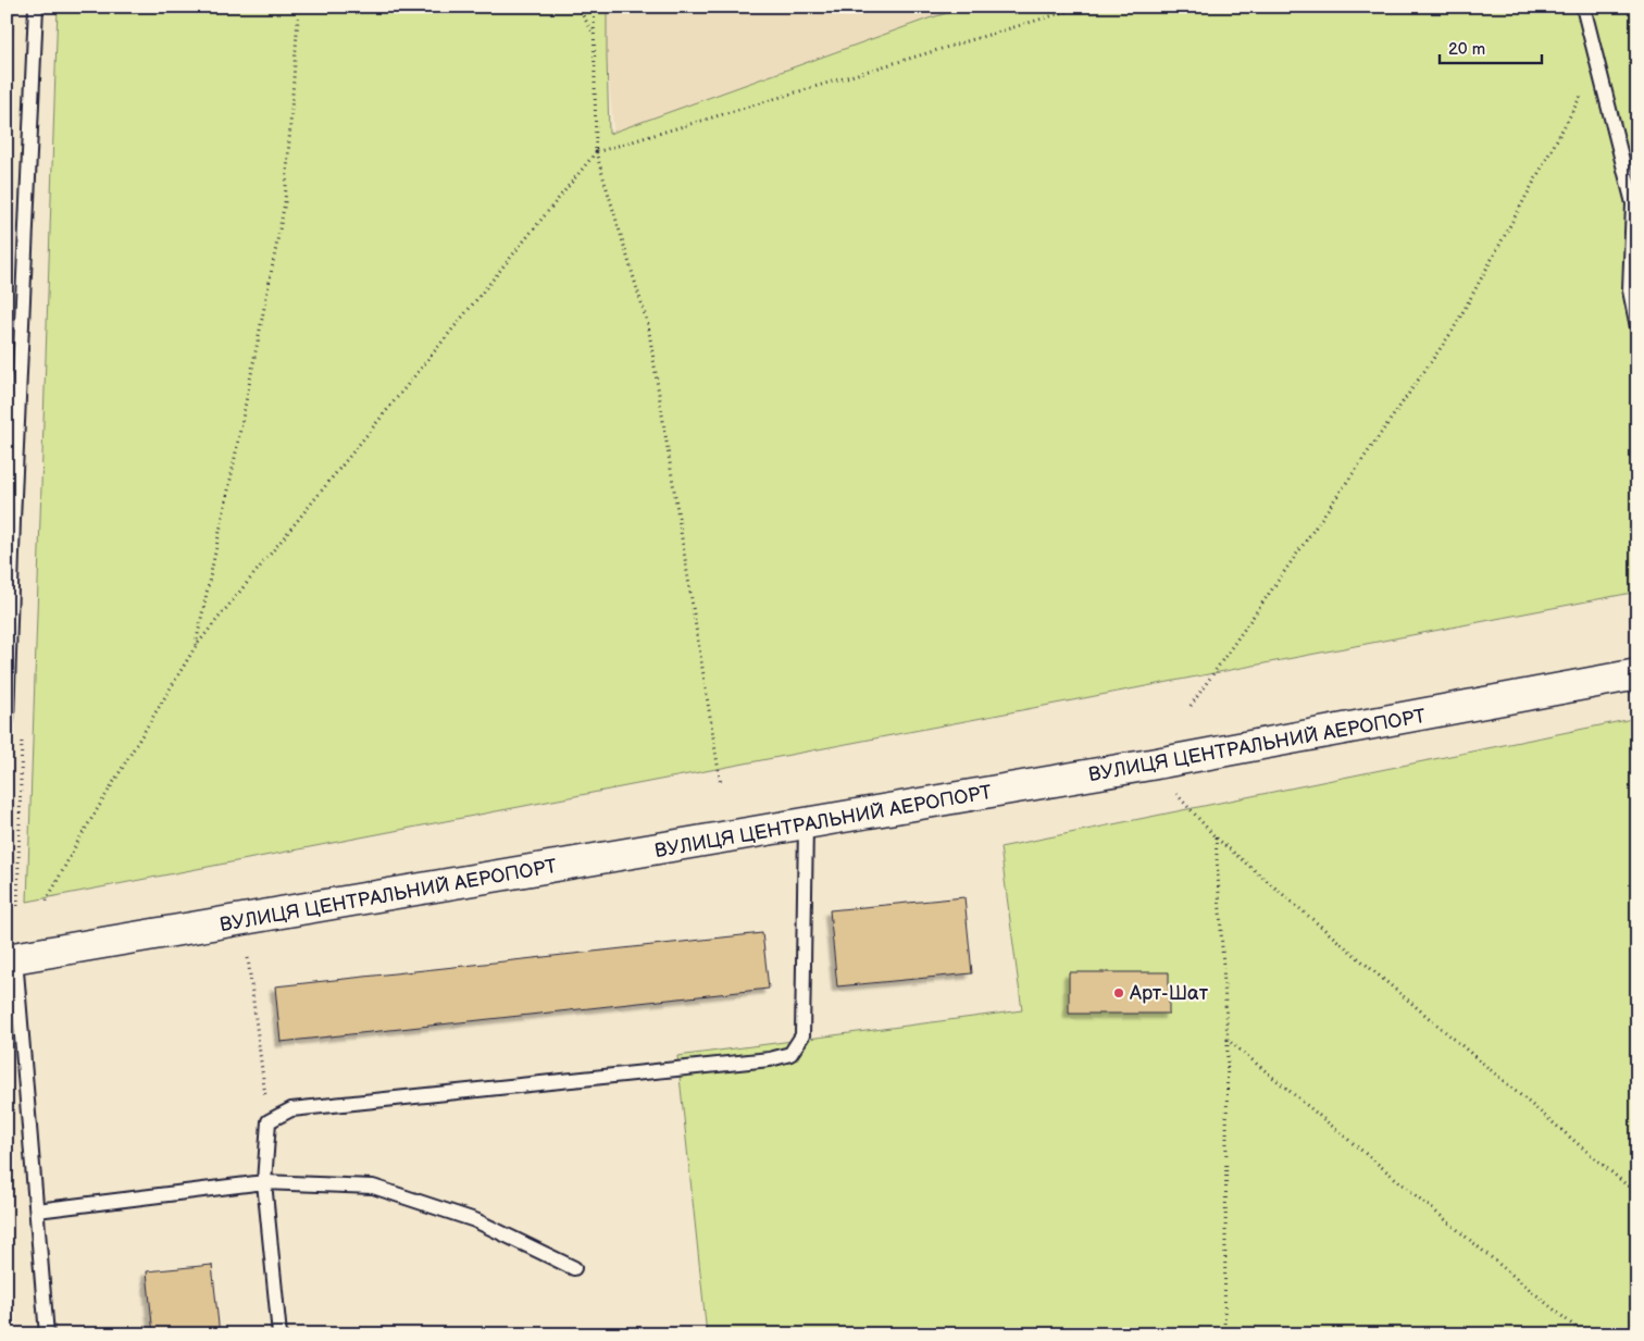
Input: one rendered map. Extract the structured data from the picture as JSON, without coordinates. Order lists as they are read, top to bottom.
{
  "streets": {
    "street": ["ВУЛИЦЯ ЦЕНТРАЛЬНИЙ АЕРОПОРТ"]
  },
  "places": ["Арт-Шат"],
  "scale_bar": "20 m"
}
